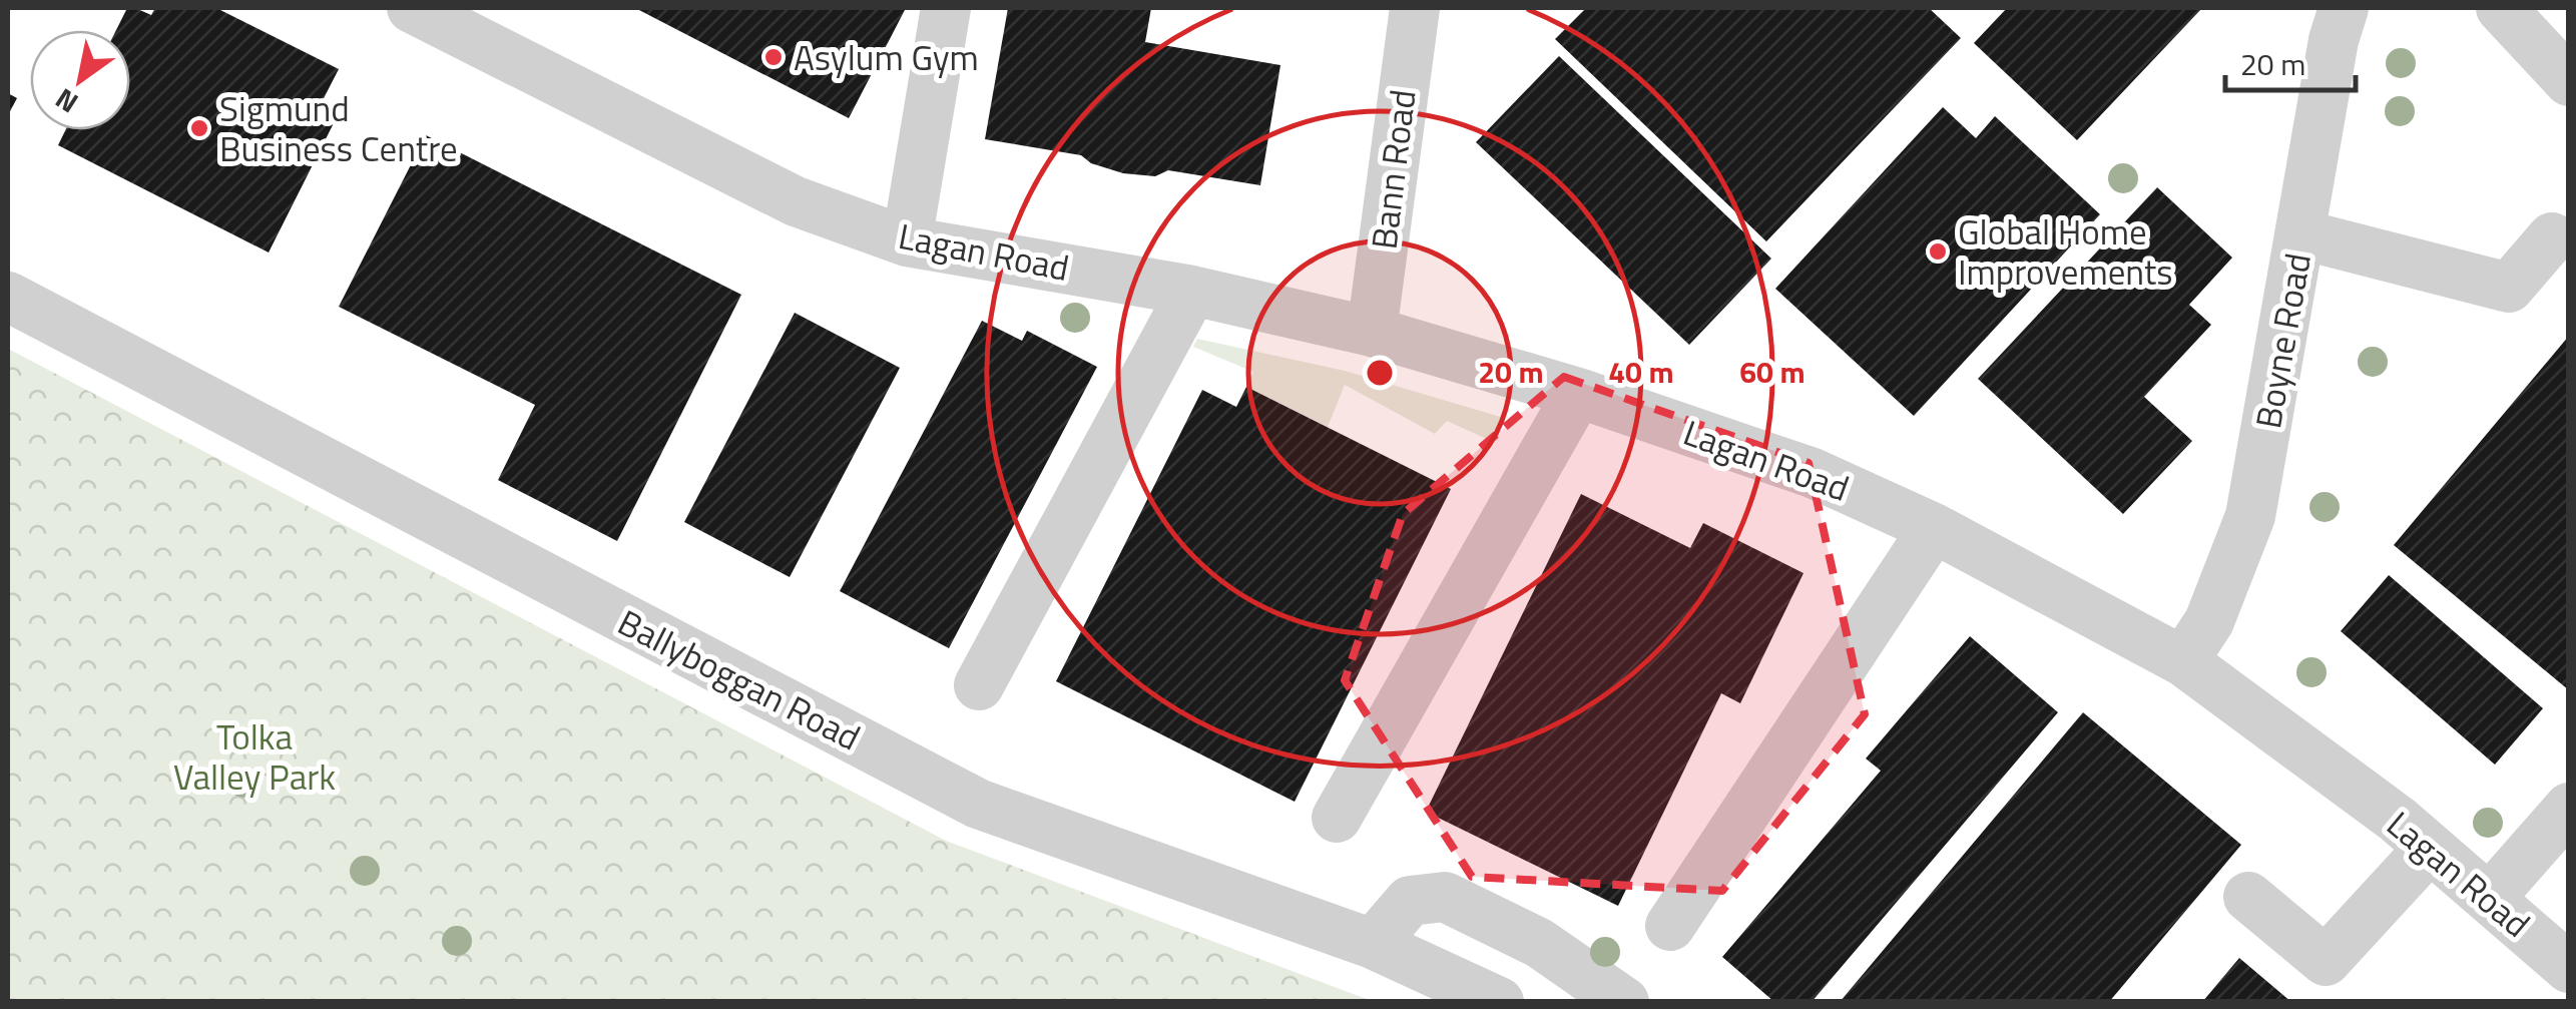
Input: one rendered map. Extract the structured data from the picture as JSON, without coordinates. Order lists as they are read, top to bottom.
{
  "streets": {
    "street": [
      "Bann Road",
      "Lagan Road",
      "Boyne Road",
      "Ballyboggan Road"
    ]
  },
  "crossings": [
    ["Bann Road", "Lagan Road"],
    ["Lagan Road", "Boyne Road"]
  ],
  "parks": ["Tolka Valley Park"],
  "places": ["Asylum Gym", "Sigmund Business Centre", "Global Home Improvements"],
  "scale_bar": "20 m",
  "north": "bottom left",
  "rings": ["20 m", "40 m", "60 m"]
}
